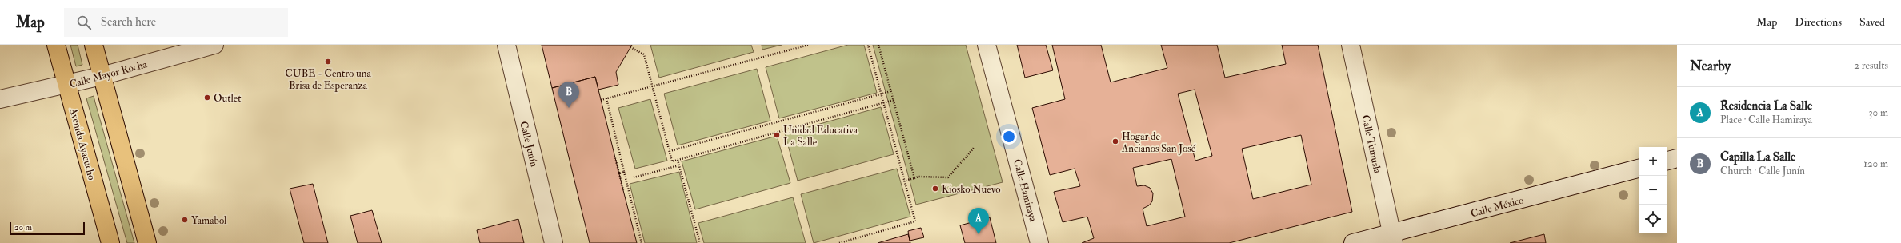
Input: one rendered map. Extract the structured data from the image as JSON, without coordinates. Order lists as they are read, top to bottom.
{
  "streets": {
    "main road": ["Avenida Ayacucho"],
    "street": [
      "Calle Mayor Rocha",
      "Calle Junín",
      "Calle Tumusla",
      "Calle Hamiraya",
      "Calle México"
    ]
  },
  "crossings": [
    ["Calle Mayor Rocha", "Avenida Ayacucho"],
    ["Calle Tumusla", "Calle México"]
  ],
  "places": [
    "CUBE - Centro una Brisa de Esperanza",
    "Outlet",
    "Unidad Educativa La Salle",
    "Hogar de Ancianos San José",
    "Kiosko Nuevo",
    "Yamabol"
  ],
  "scale_bar": "20 m",
  "page": {
    "header": "Map",
    "search": "Search here",
    "nav": ["Map", "Directions", "Saved"],
    "heading": ["Nearby", "2 results"],
    "pins": ["B", "A"],
    "list": [
      {
        "mark": "A",
        "name": "Residencia La Salle",
        "note": "Place · Calle Hamiraya",
        "value": "30 m"
      },
      {
        "mark": "B",
        "name": "Capilla La Salle",
        "note": "Church · Calle Junín",
        "value": "120 m"
      }
    ],
    "map_buttons": ["+", "−"],
    "scale": "20 m"
  }
}
